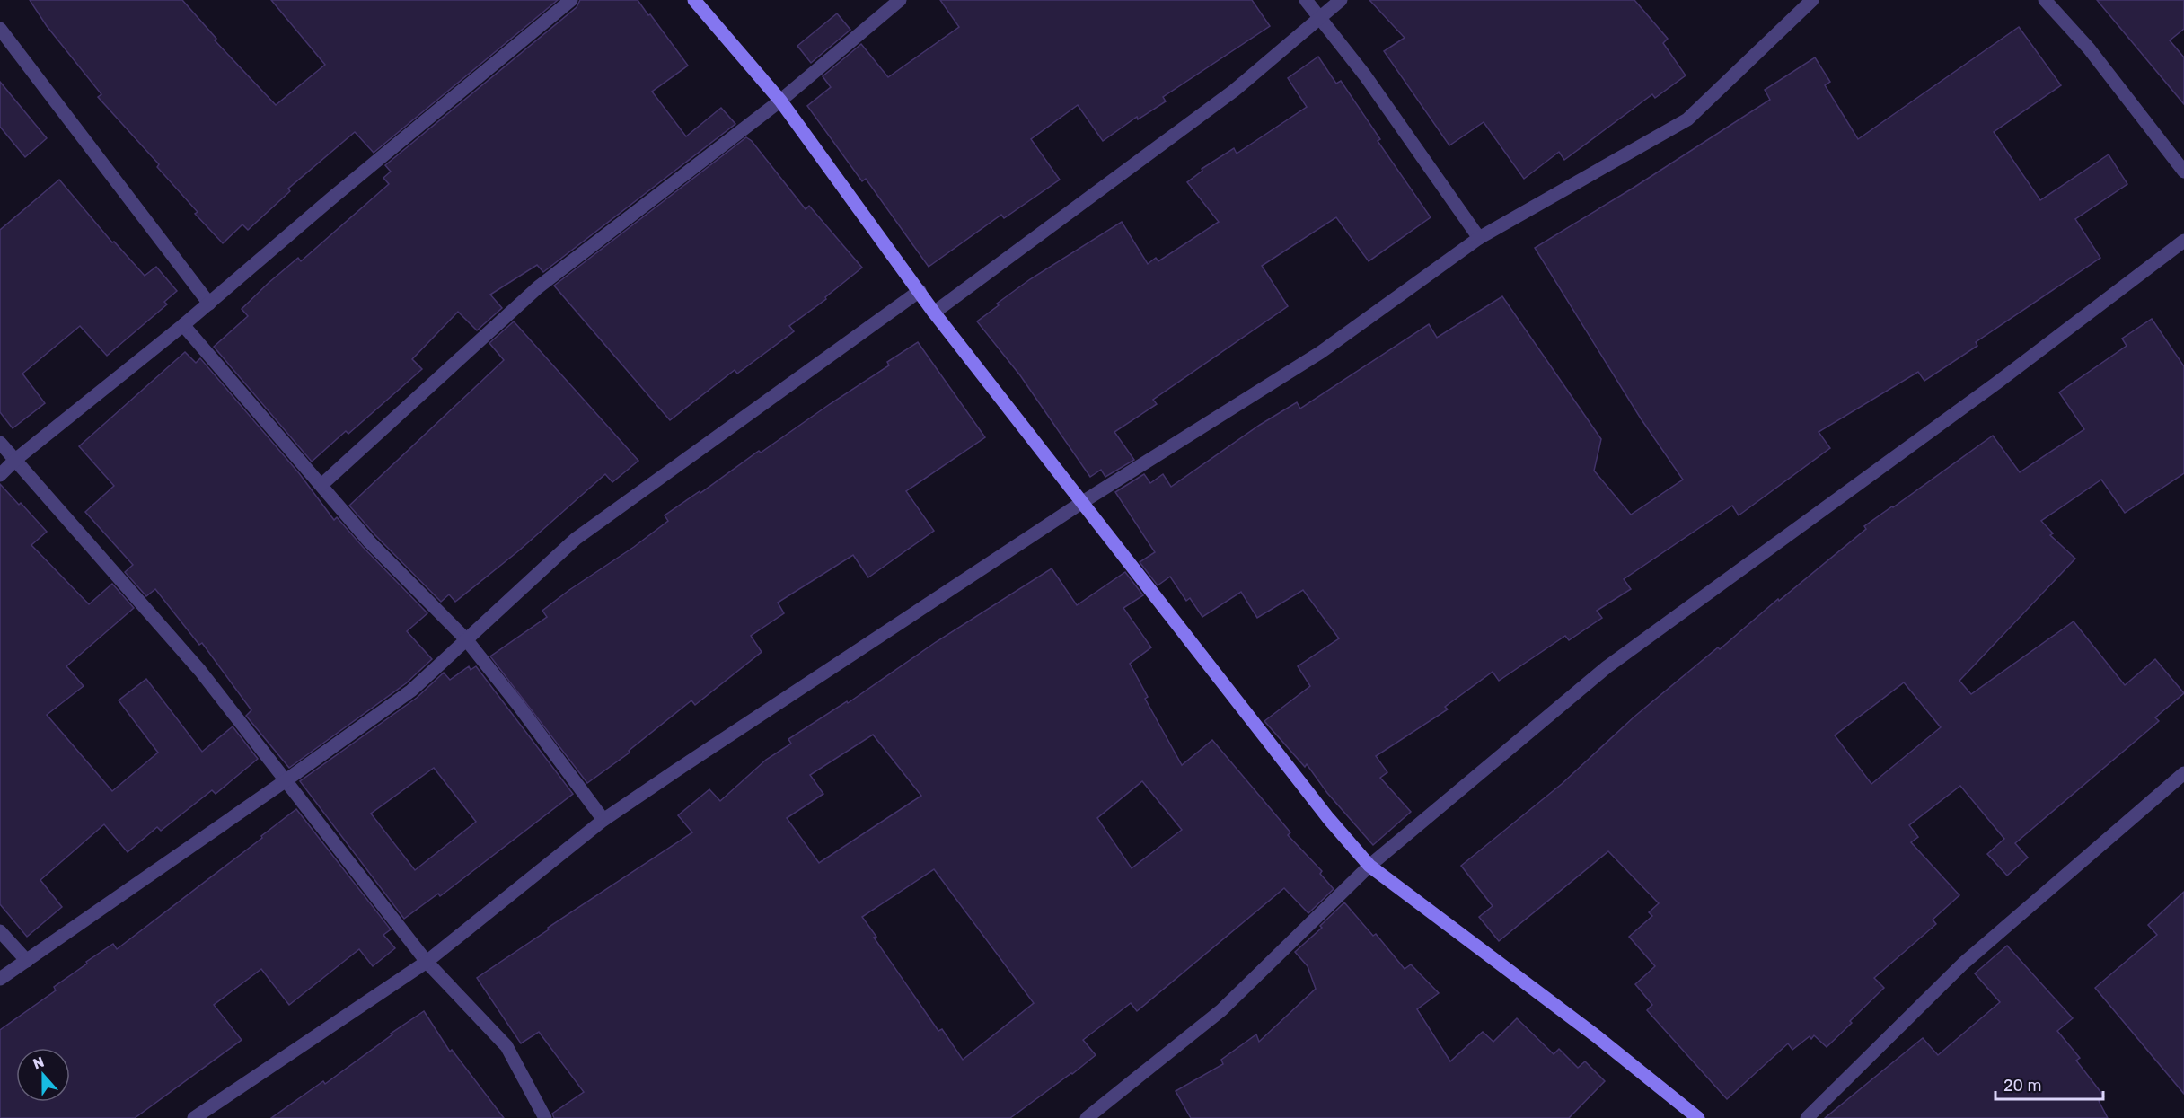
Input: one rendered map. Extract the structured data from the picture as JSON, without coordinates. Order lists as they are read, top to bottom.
{
  "scale_bar": "20 m",
  "north": "top"
}
